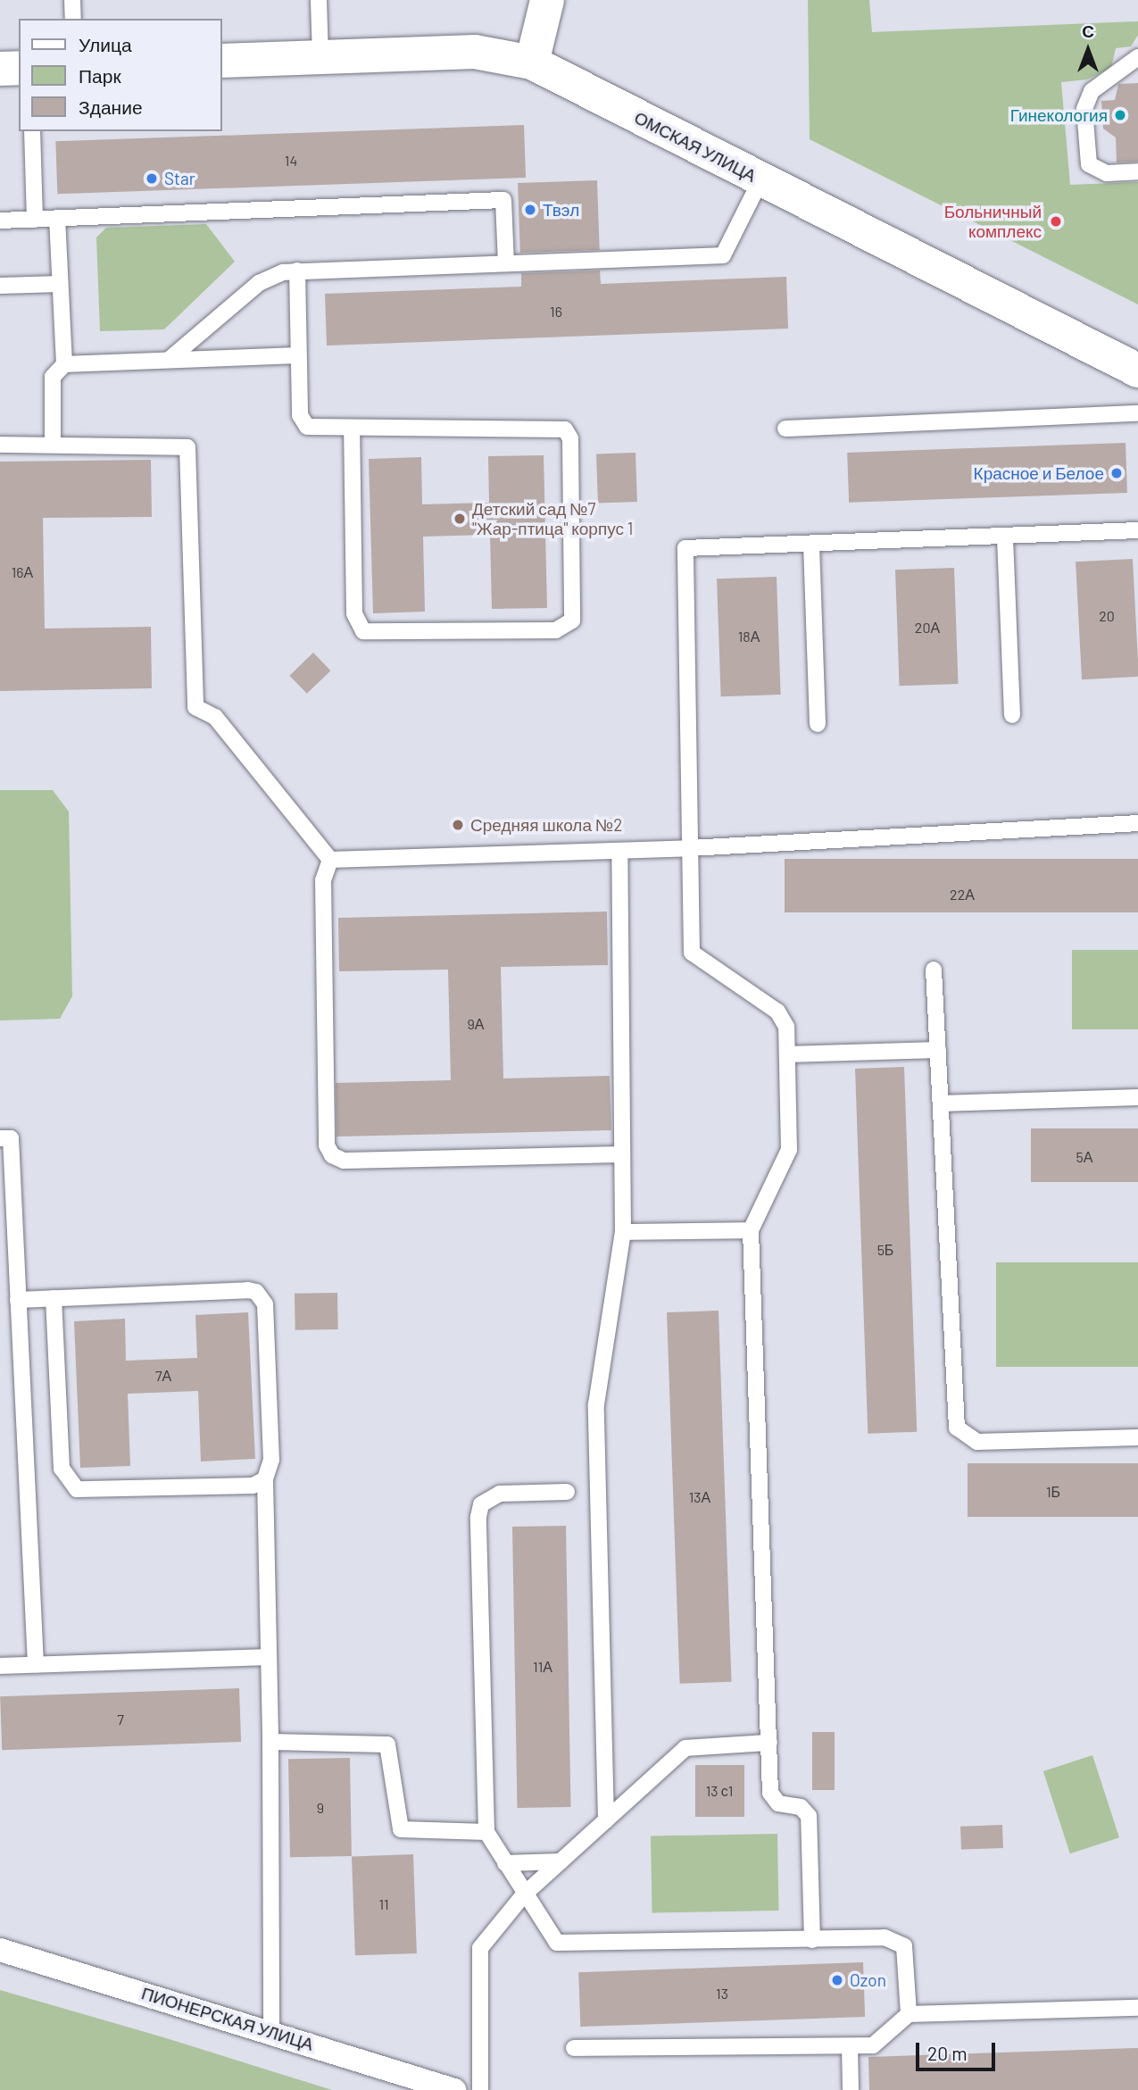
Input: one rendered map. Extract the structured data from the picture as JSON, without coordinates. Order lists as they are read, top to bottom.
{
  "streets": {
    "main road": ["ОМСКАЯ УЛИЦА"],
    "street": ["ПИОНЕРСКАЯ УЛИЦА"]
  },
  "places": [
    "Гинекология",
    "Star",
    "Твэл",
    "Больничный комплекс",
    "Красное и Белое",
    "Детский сад №7 \"Жар-птица\" корпус 1",
    "Средняя школа №2",
    "Ozon"
  ],
  "house_numbers": [
    "14",
    "16",
    "16А",
    "20",
    "20А",
    "18А",
    "22А",
    "9А",
    "5А",
    "5Б",
    "7А",
    "1Б",
    "13А",
    "11А",
    "7",
    "13 с1",
    "9",
    "11",
    "13"
  ],
  "legend": ["Улица", "Парк", "Здание"],
  "scale_bar": "20 m",
  "north": "top"
}
